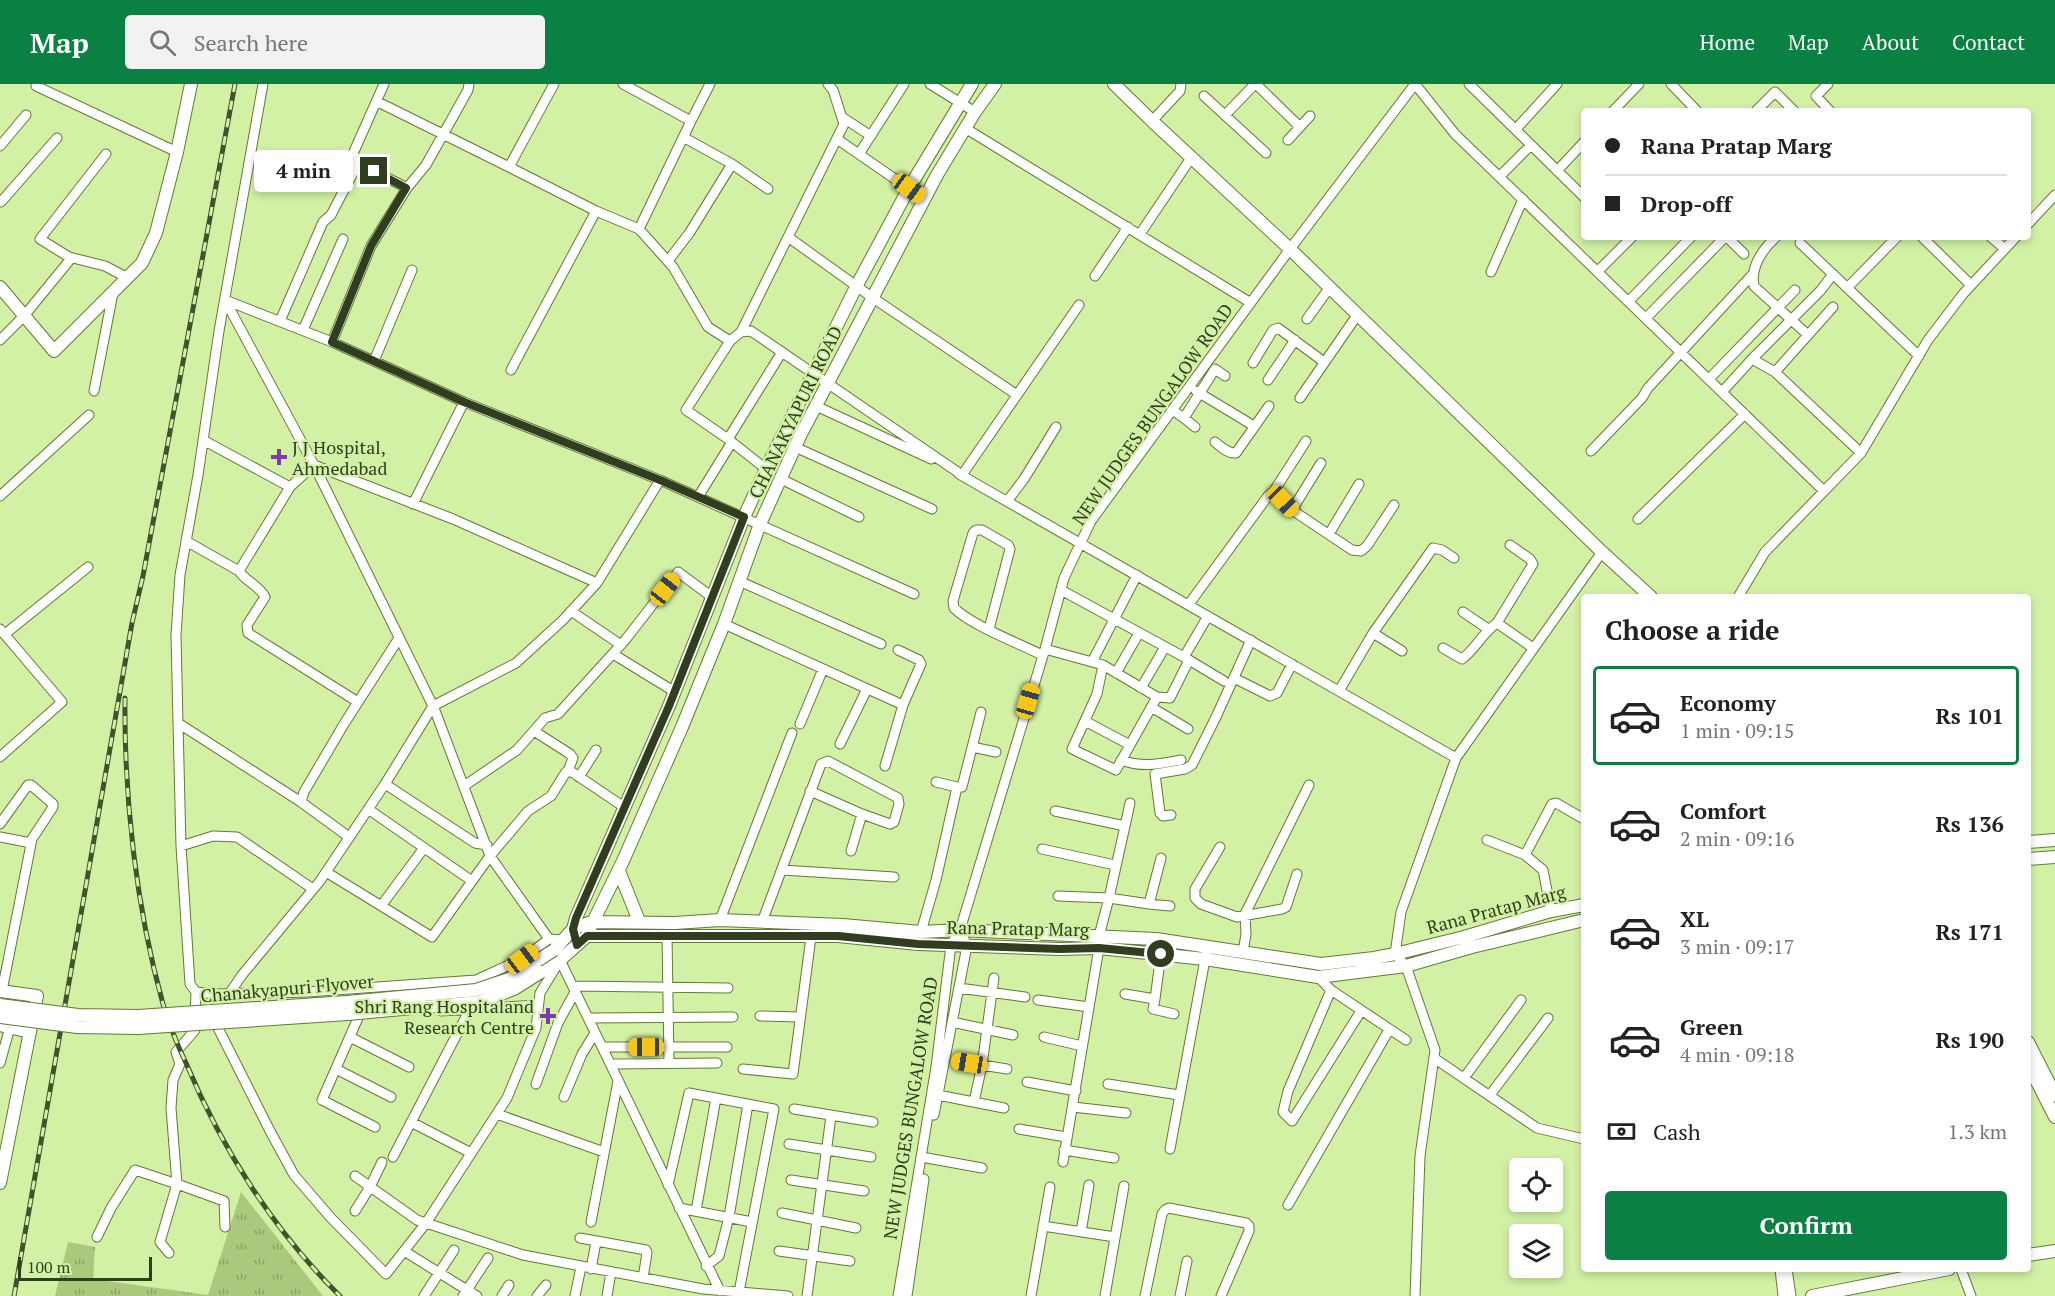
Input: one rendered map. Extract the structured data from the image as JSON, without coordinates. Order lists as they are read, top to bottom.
{
  "streets": {
    "street": [
      "CHANAKYAPURI ROAD",
      "NEW JUDGES BUNGALOW ROAD",
      "Rana Pratap Marg",
      "Chanakyapuri Flyover"
    ]
  },
  "crossings": [
    ["CHANAKYAPURI ROAD", "Rana Pratap Marg"],
    ["NEW JUDGES BUNGALOW ROAD", "Rana Pratap Marg"],
    ["Rana Pratap Marg", "Chanakyapuri Flyover"]
  ],
  "places": {
    "health": ["J J Hospital, Ahmedabad", "Shri Rang Hospitaland Research Centre"]
  },
  "scale_bar": "100 m",
  "page": {
    "header": "Map",
    "search": "Search here",
    "nav": [
      "Home",
      "Map",
      "About",
      "Contact"
    ],
    "banner": ["Rana Pratap Marg", "Drop-off"],
    "bubble": "4 min",
    "heading": "Choose a ride",
    "list": [
      {
        "name": "Economy",
        "note": "1 min · 09:15",
        "value": "Rs 101"
      },
      {
        "name": "Comfort",
        "note": "2 min · 09:16",
        "value": "Rs 136"
      },
      {
        "name": "XL",
        "note": "3 min · 09:17",
        "value": "Rs 171"
      },
      {
        "name": "Green",
        "note": "4 min · 09:18",
        "value": "Rs 190"
      }
    ],
    "pay": ["Cash", "1.3 km"],
    "buttons": "Confirm",
    "scale": "100 m"
  }
}
